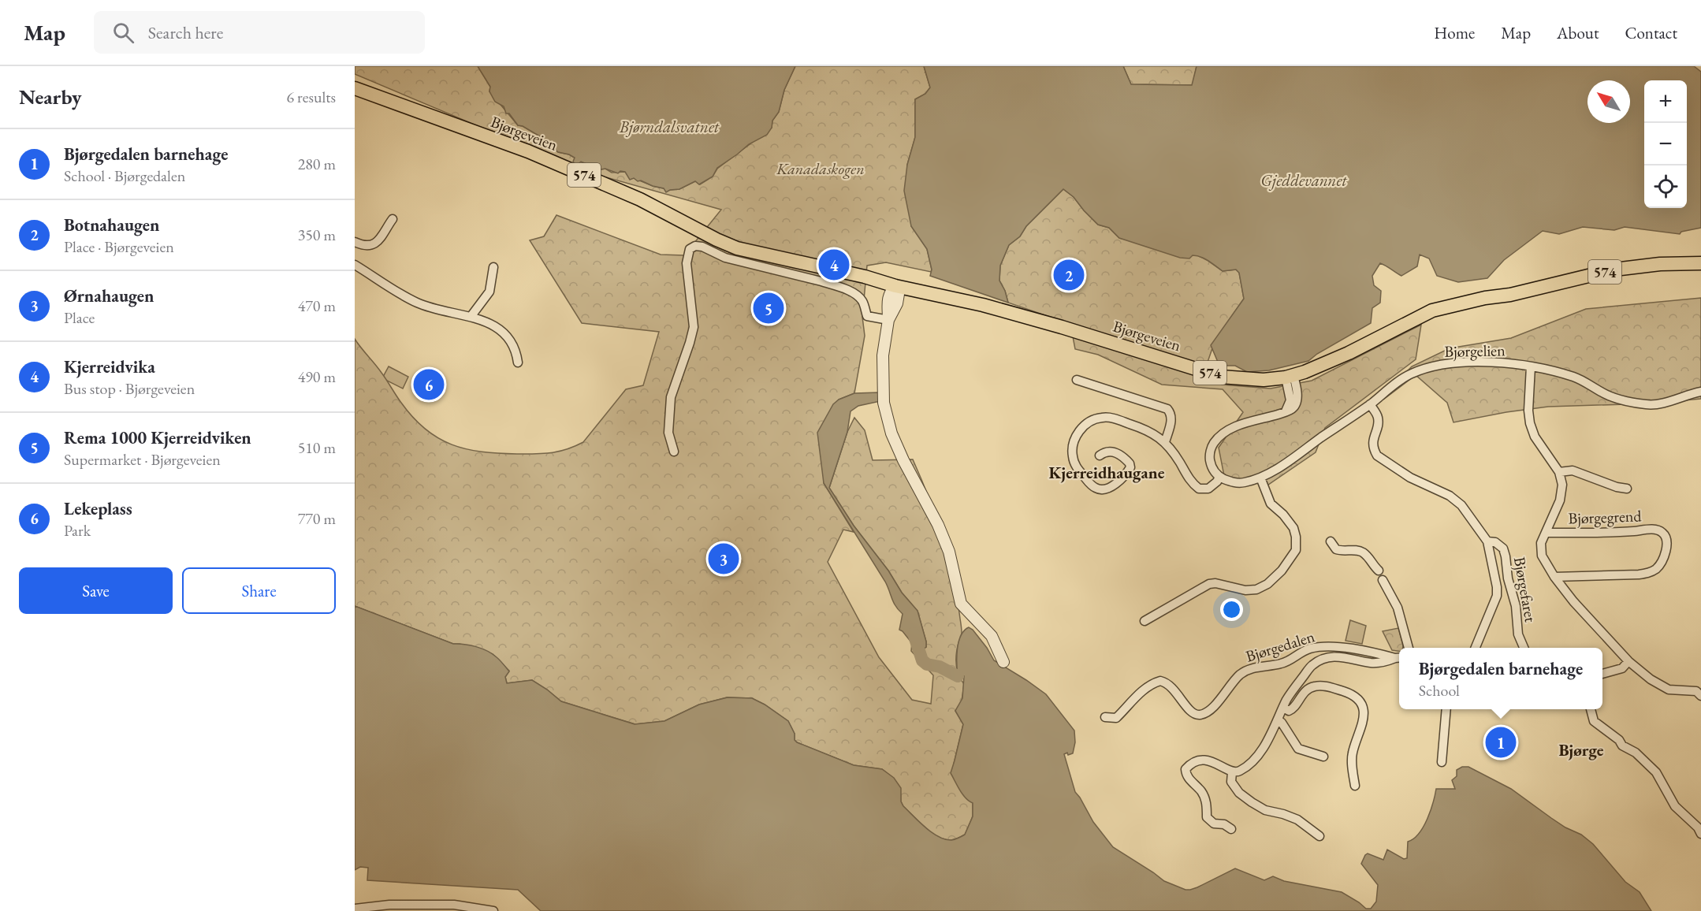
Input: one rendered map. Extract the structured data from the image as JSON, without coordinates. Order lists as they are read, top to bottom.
{
  "streets": {
    "main road": ["Bjørgeveien", "574"],
    "street": [
      "Bjørgelien",
      "Bjørgegrend",
      "Bjørgefaret",
      "Bjørgedalen"
    ]
  },
  "districts": ["Kjerreidhaugane", "Bjørge"],
  "water": ["Bjørndalsvatnet", "Gjeddevannet"],
  "parks": ["Kanadaskogen"],
  "north": "top left",
  "page": {
    "header": "Map",
    "search": "Search here",
    "nav": [
      "Home",
      "Map",
      "About",
      "Contact"
    ],
    "heading": ["Nearby", "6 results"],
    "map_buttons": ["+", "−"],
    "list": [
      {
        "mark": "1",
        "name": "Bjørgedalen barnehage",
        "note": "School · Bjørgedalen",
        "value": "280 m"
      },
      {
        "mark": "2",
        "name": "Botnahaugen",
        "note": "Place · Bjørgeveien",
        "value": "350 m"
      },
      {
        "mark": "3",
        "name": "Ørnahaugen",
        "note": "Place",
        "value": "470 m"
      },
      {
        "mark": "4",
        "name": "Kjerreidvika",
        "note": "Bus stop · Bjørgeveien",
        "value": "490 m"
      },
      {
        "mark": "5",
        "name": "Rema 1000 Kjerreidviken",
        "note": "Supermarket · Bjørgeveien",
        "value": "510 m"
      },
      {
        "mark": "6",
        "name": "Lekeplass",
        "note": "Park",
        "value": "770 m"
      }
    ],
    "pins": [
      "4",
      "2",
      "5",
      "6",
      "3",
      "1"
    ],
    "buttons": ["Save", "Share"],
    "popup": ["Bjørgedalen barnehage", "School"]
  }
}
